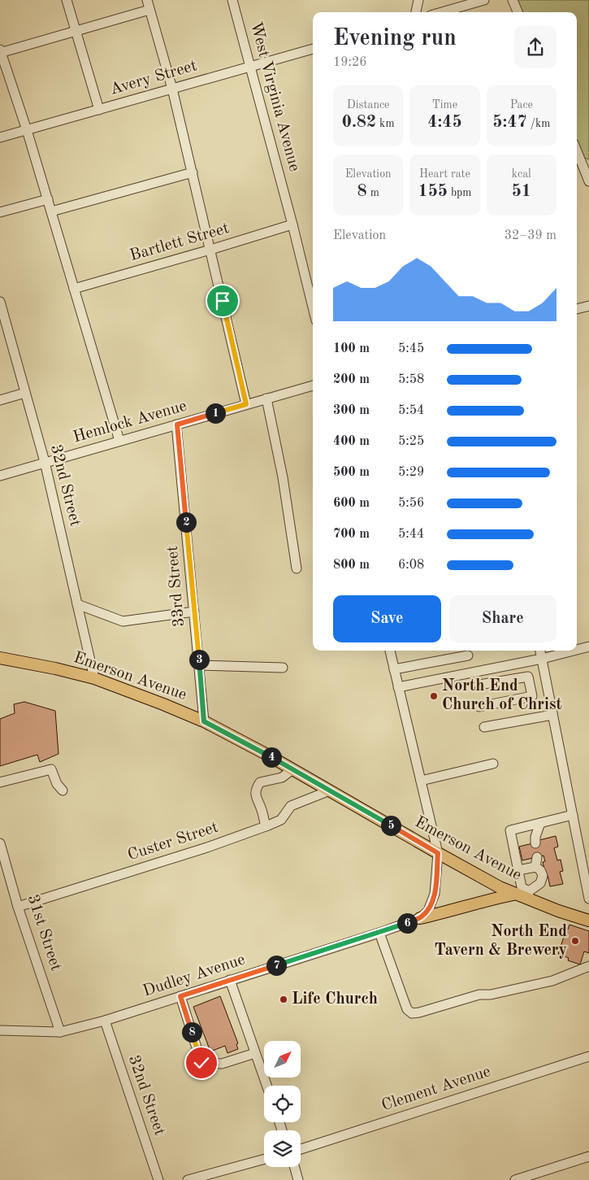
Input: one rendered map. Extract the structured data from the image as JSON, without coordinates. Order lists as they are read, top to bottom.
{
  "streets": {
    "main road": ["Emerson Avenue"],
    "street": [
      "Avery Street",
      "West Virginia Avenue",
      "Bartlett Street",
      "Hemlock Avenue",
      "32nd Street",
      "33rd Street",
      "Custer Street",
      "31st Street",
      "Dudley Avenue",
      "Clement Avenue"
    ]
  },
  "crossings": [
    ["Avery Street", "West Virginia Avenue"],
    ["West Virginia Avenue", "Bartlett Street"],
    ["Hemlock Avenue", "32nd Street"],
    ["Hemlock Avenue", "33rd Street"],
    ["32nd Street", "Emerson Avenue"],
    ["32nd Street", "Dudley Avenue"],
    ["33rd Street", "Emerson Avenue"],
    ["Emerson Avenue", "Custer Street"],
    ["Custer Street", "31st Street"],
    ["31st Street", "Dudley Avenue"]
  ],
  "places": ["North End Church of Christ", "North End Tavern & Brewery", "Life Church"],
  "north": "top right",
  "page": {
    "heading": ["Evening run", "19:26"],
    "stats": [
      ["Distance", "0.82 km"],
      ["Time", "4:45"],
      ["Pace", "5:47 /km"],
      ["Elevation", "8 m"],
      ["Heart rate", "155 bpm"],
      ["kcal", "51"]
    ],
    "chart": ["Elevation", "32–39 m"],
    "list": [
      {
        "name": "100 m",
        "note": "5:45"
      },
      {
        "name": "200 m",
        "note": "5:58"
      },
      {
        "name": "300 m",
        "note": "5:54"
      },
      {
        "name": "400 m",
        "note": "5:25"
      },
      {
        "name": "500 m",
        "note": "5:29"
      },
      {
        "name": "600 m",
        "note": "5:56"
      },
      {
        "name": "700 m",
        "note": "5:44"
      },
      {
        "name": "800 m",
        "note": "6:08"
      }
    ],
    "pins": [
      "1",
      "2",
      "3",
      "4",
      "5",
      "6",
      "7",
      "8"
    ],
    "buttons": ["Save", "Share"]
  }
}
